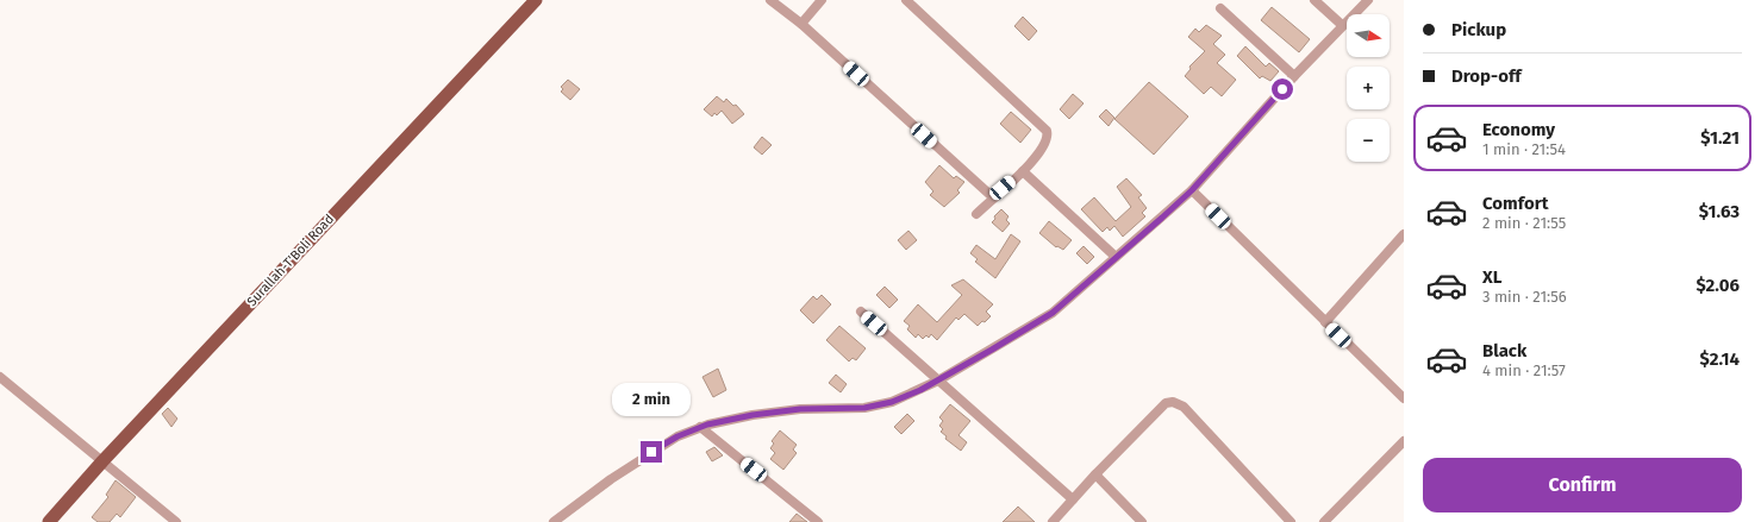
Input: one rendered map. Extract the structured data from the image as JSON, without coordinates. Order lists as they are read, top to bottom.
{
  "streets": {
    "main road": ["Surallah-T'Boli Road"]
  },
  "north": "right",
  "page": {
    "banner": ["Pickup", "Drop-off"],
    "map_buttons": ["+", "−"],
    "list": [
      {
        "name": "Economy",
        "note": "1 min · 21:54",
        "value": "$1.21"
      },
      {
        "name": "Comfort",
        "note": "2 min · 21:55",
        "value": "$1.63"
      },
      {
        "name": "XL",
        "note": "3 min · 21:56",
        "value": "$2.06"
      },
      {
        "name": "Black",
        "note": "4 min · 21:57",
        "value": "$2.14"
      }
    ],
    "bubble": "2 min",
    "buttons": "Confirm"
  }
}
